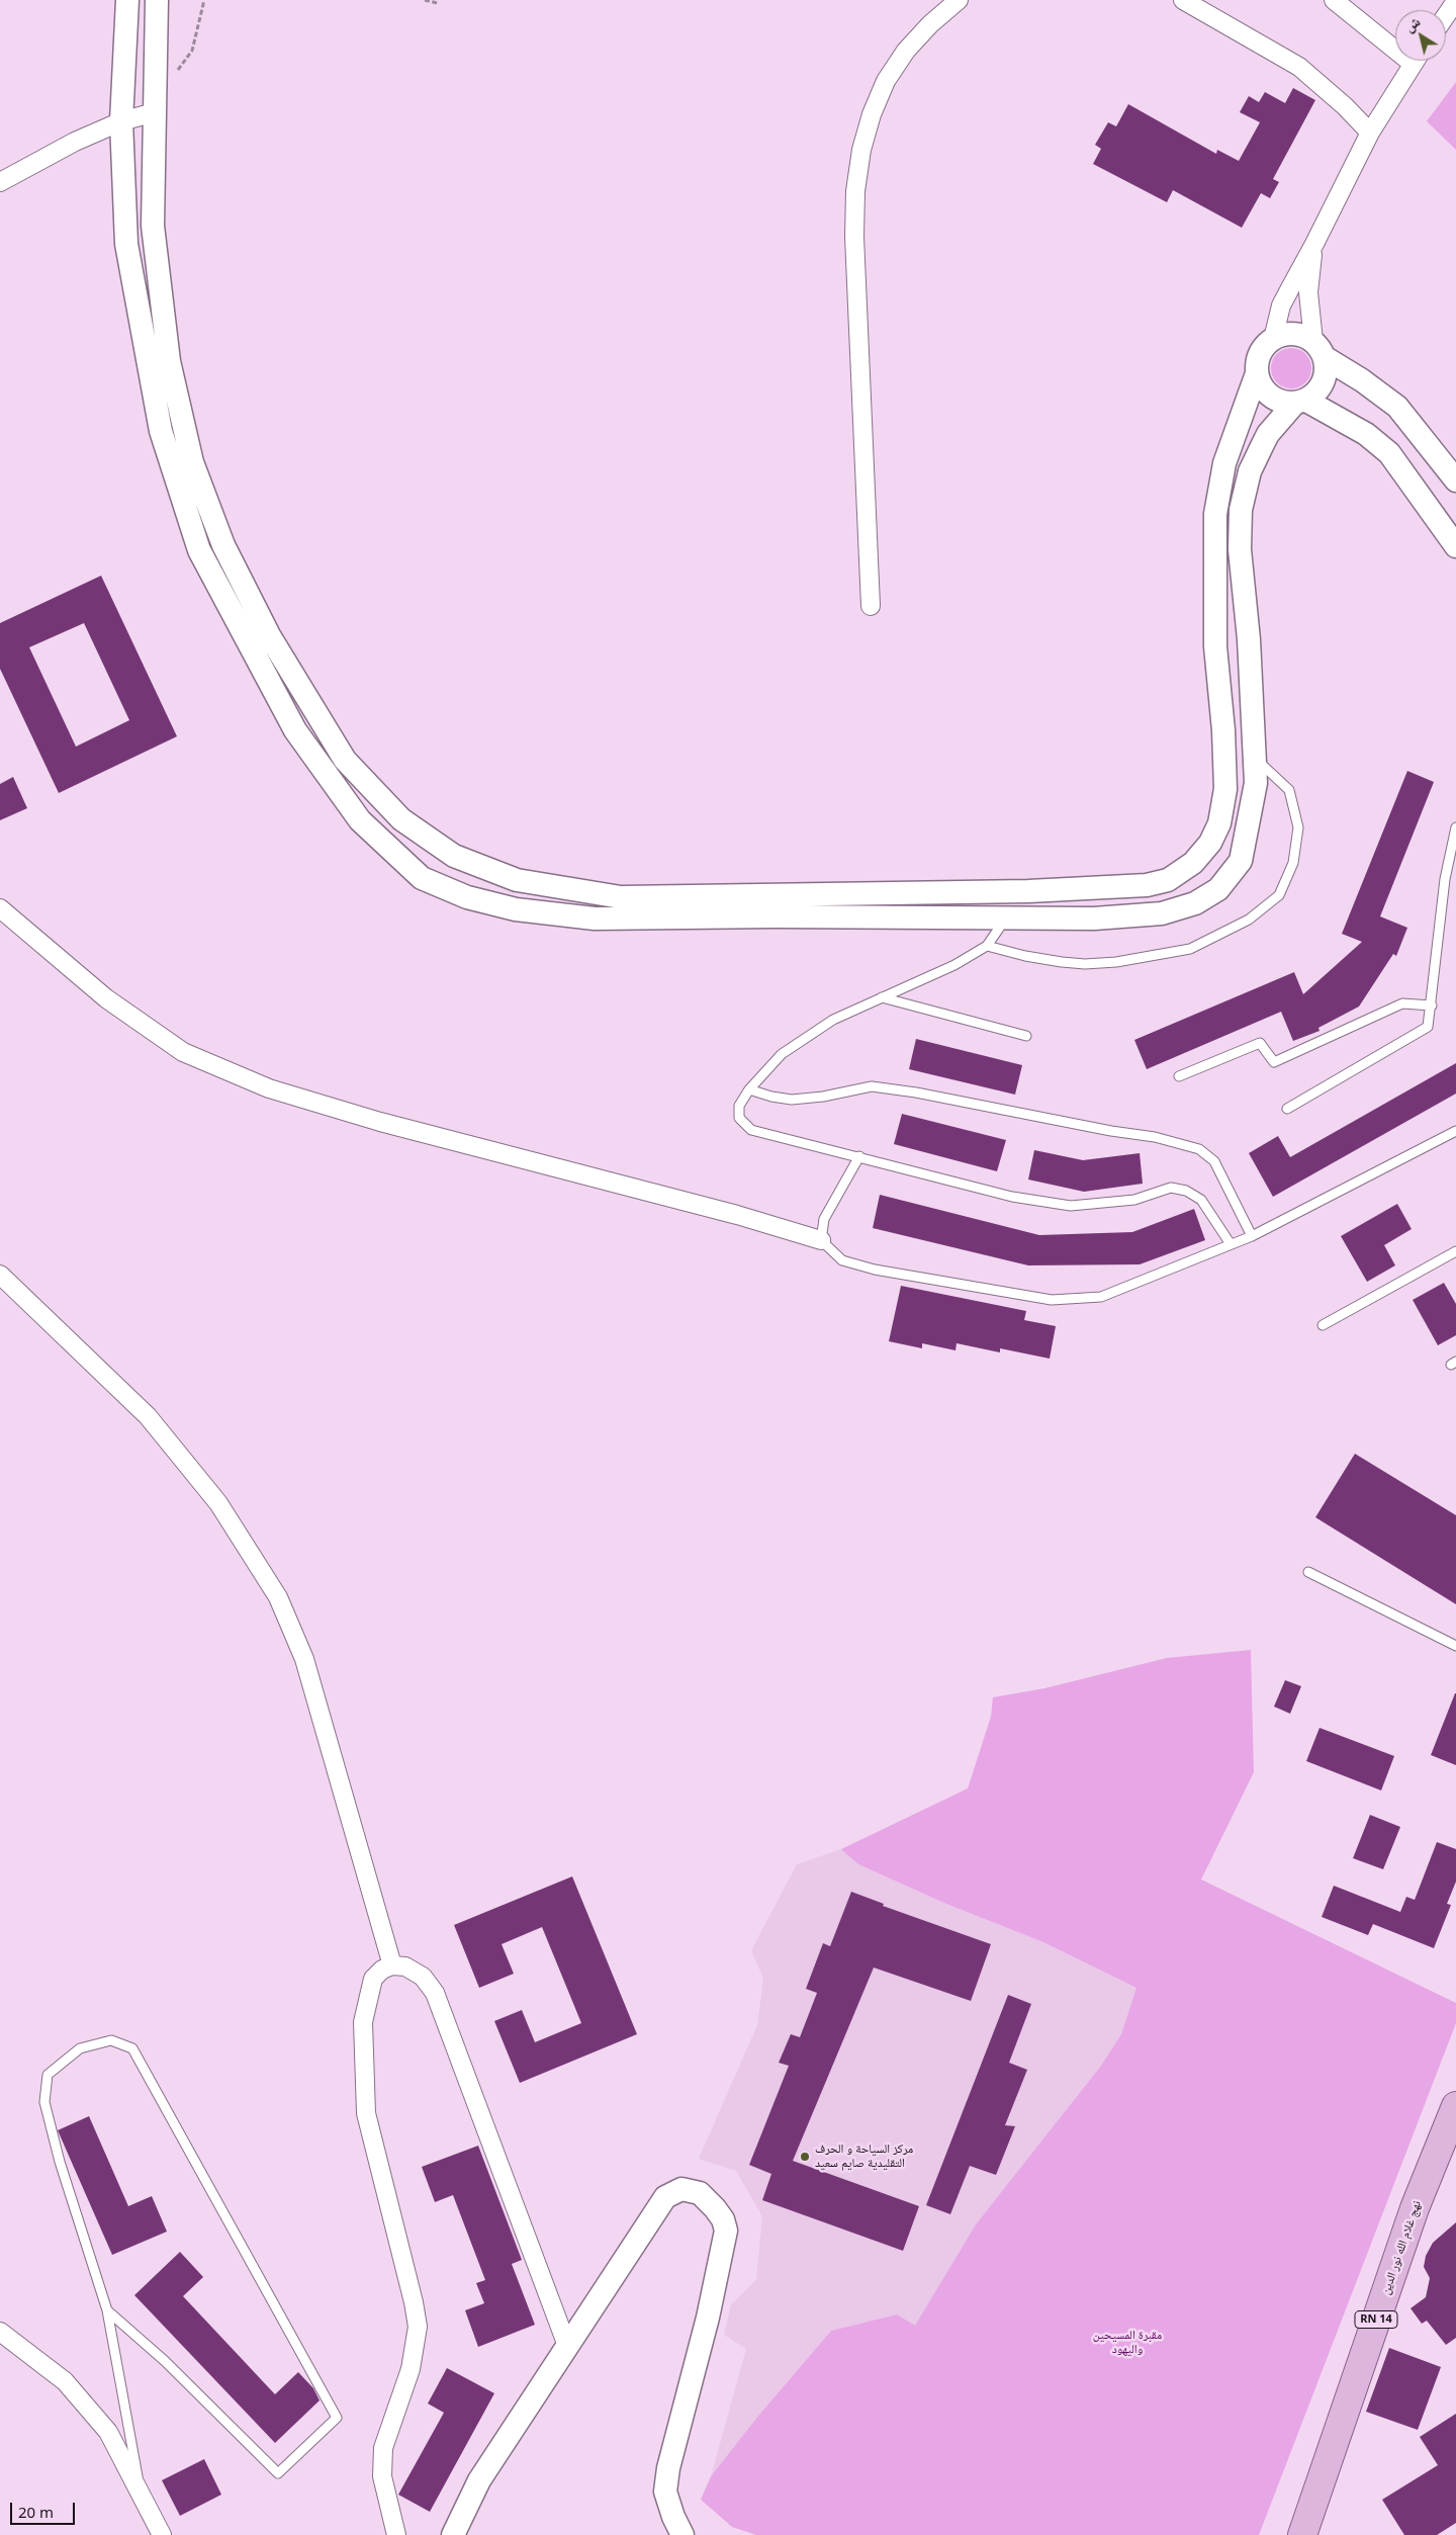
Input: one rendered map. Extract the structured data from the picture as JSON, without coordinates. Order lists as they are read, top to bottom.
{
  "streets": {
    "main road": ["نهج غلام الله نور الدين", "RN 14"]
  },
  "parks": ["مقبرة المسيحين واليهود"],
  "places": ["مركز السياحة و الحرف التقليدية صايم سعيد"],
  "scale_bar": "20 m",
  "north": "top left"
}
